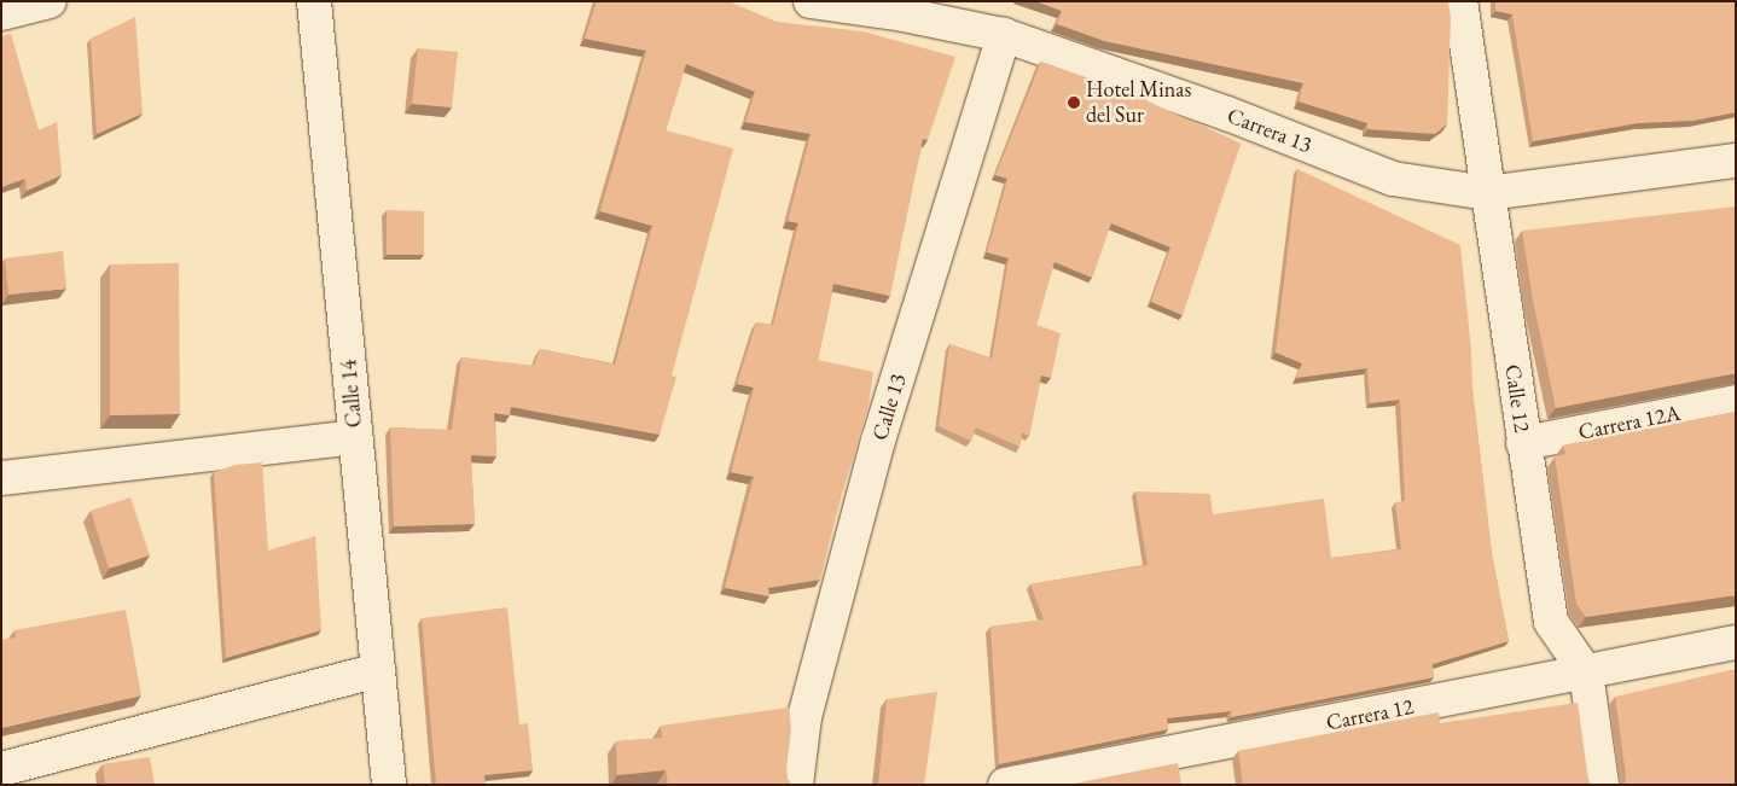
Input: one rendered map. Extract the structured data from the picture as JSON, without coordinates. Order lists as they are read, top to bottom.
{
  "streets": {
    "street": [
      "Carrera 13",
      "Calle 14",
      "Calle 12",
      "Calle 13",
      "Carrera 12A",
      "Carrera 12"
    ]
  },
  "crossings": [
    ["Carrera 13", "Calle 12"],
    ["Carrera 13", "Calle 13"],
    ["Calle 12", "Carrera 12A"],
    ["Calle 12", "Carrera 12"]
  ],
  "places": ["Hotel Minas del Sur"]
}
